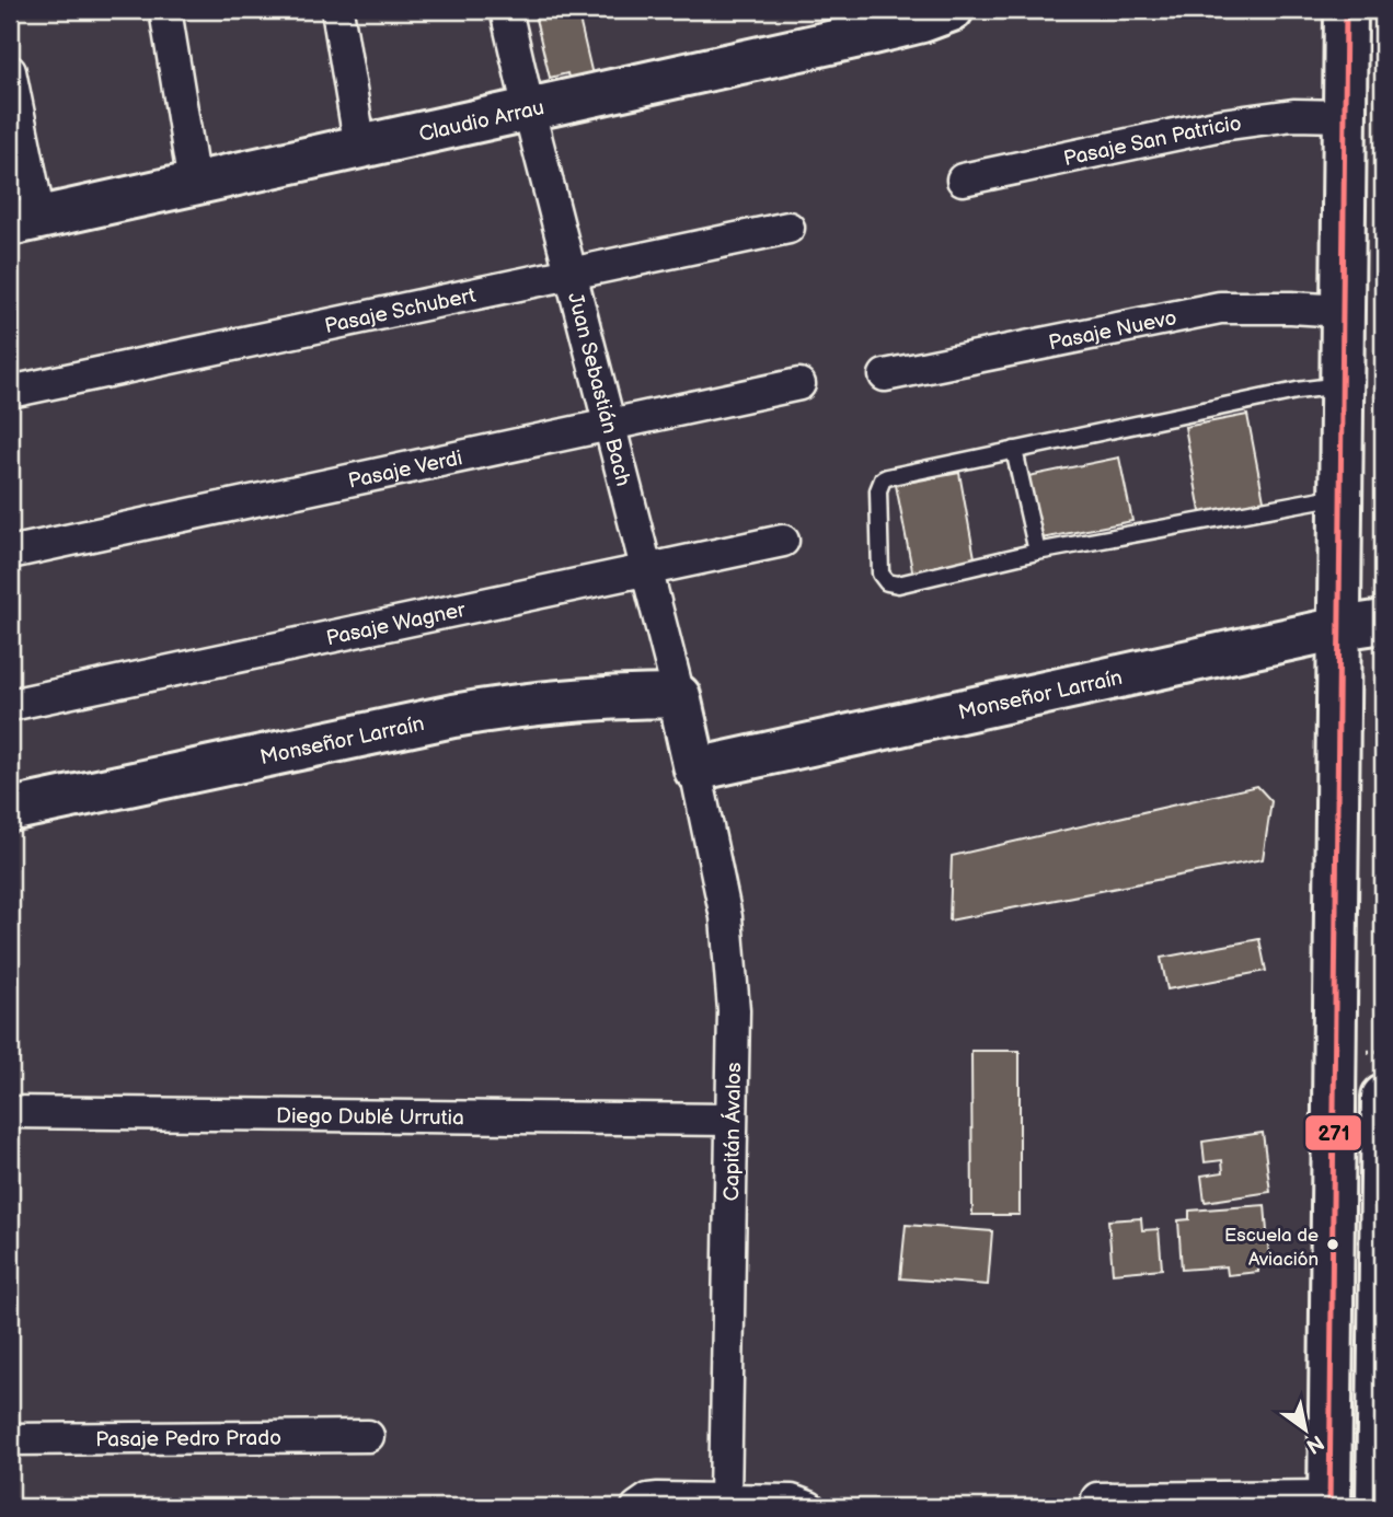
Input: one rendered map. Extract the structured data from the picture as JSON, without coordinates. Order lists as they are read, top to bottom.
{
  "streets": {
    "street": [
      "Claudio Arrau",
      "Pasaje San Patricio",
      "Pasaje Schubert",
      "Pasaje Nuevo",
      "Juan Sebastián Bach",
      "Pasaje Verdi",
      "Pasaje Wagner",
      "Monseñor Larraín",
      "Diego Dublé Urrutia",
      "Capitán Ávalos",
      "Pasaje Pedro Prado"
    ]
  },
  "crossings": [
    ["Claudio Arrau", "Juan Sebastián Bach"],
    ["Pasaje Schubert", "Juan Sebastián Bach"],
    ["Juan Sebastián Bach", "Pasaje Verdi"],
    ["Juan Sebastián Bach", "Pasaje Wagner"],
    ["Juan Sebastián Bach", "Monseñor Larraín"],
    ["Juan Sebastián Bach", "Capitán Ávalos"],
    ["Monseñor Larraín", "Capitán Ávalos"],
    ["Diego Dublé Urrutia", "Capitán Ávalos"]
  ],
  "places": ["Escuela de Aviación"],
  "lines": ["transit line 271"],
  "north": "bottom right"
}
